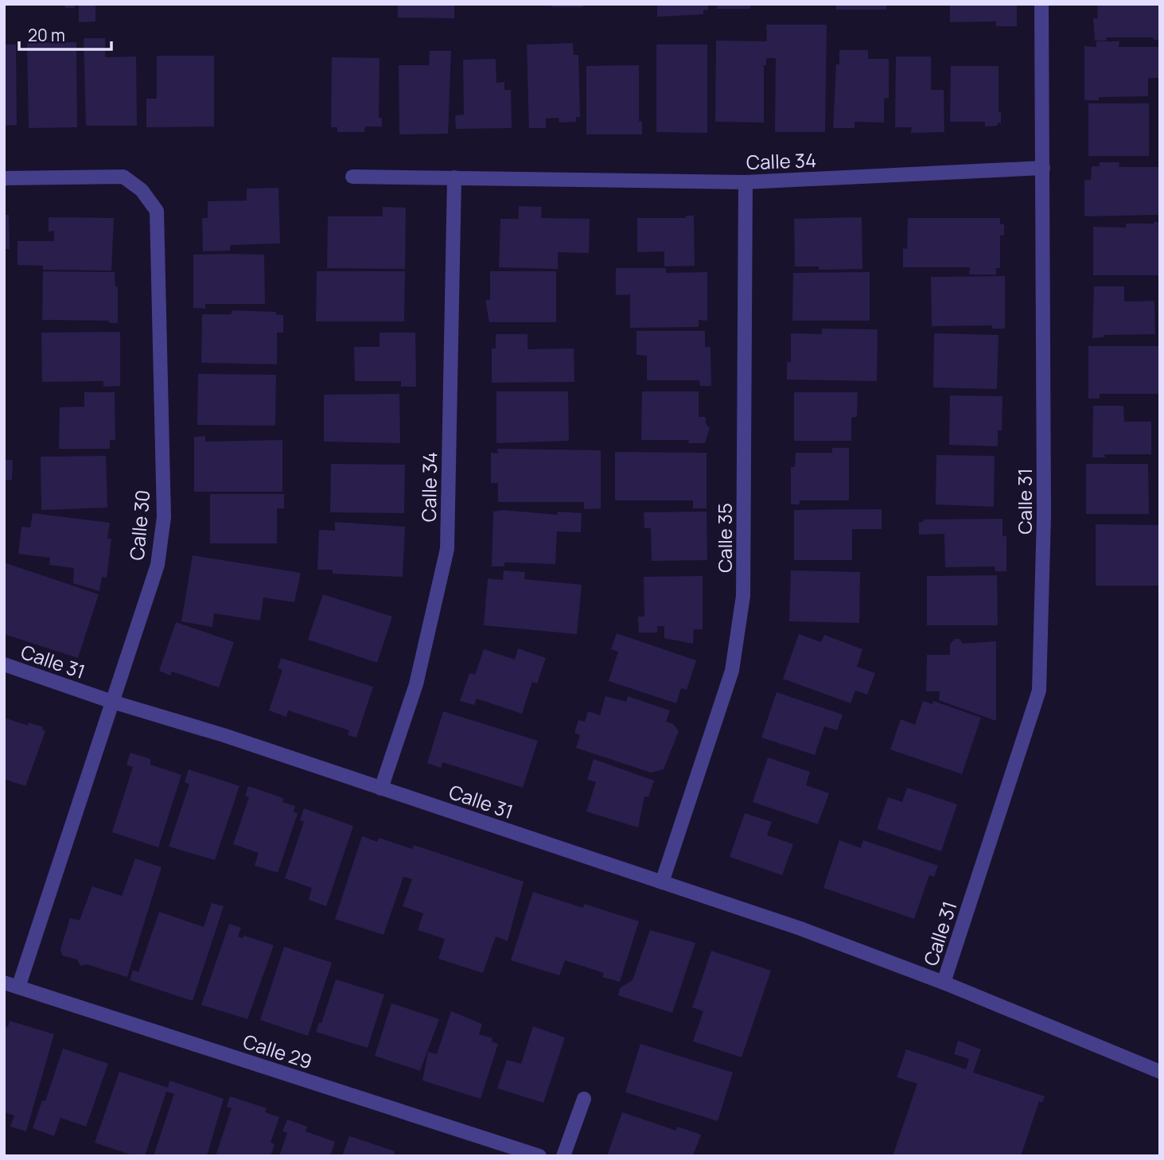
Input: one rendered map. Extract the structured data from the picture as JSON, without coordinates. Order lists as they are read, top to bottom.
{
  "streets": {
    "street": [
      "Calle 34",
      "Calle 31",
      "Calle 30",
      "Calle 35",
      "Calle 29"
    ]
  },
  "crossings": [
    ["Calle 34", "Calle 31"],
    ["Calle 34", "Calle 35"],
    ["Calle 31", "Calle 30"],
    ["Calle 31", "Calle 35"],
    ["Calle 30", "Calle 29"]
  ],
  "scale_bar": "20 m"
}
